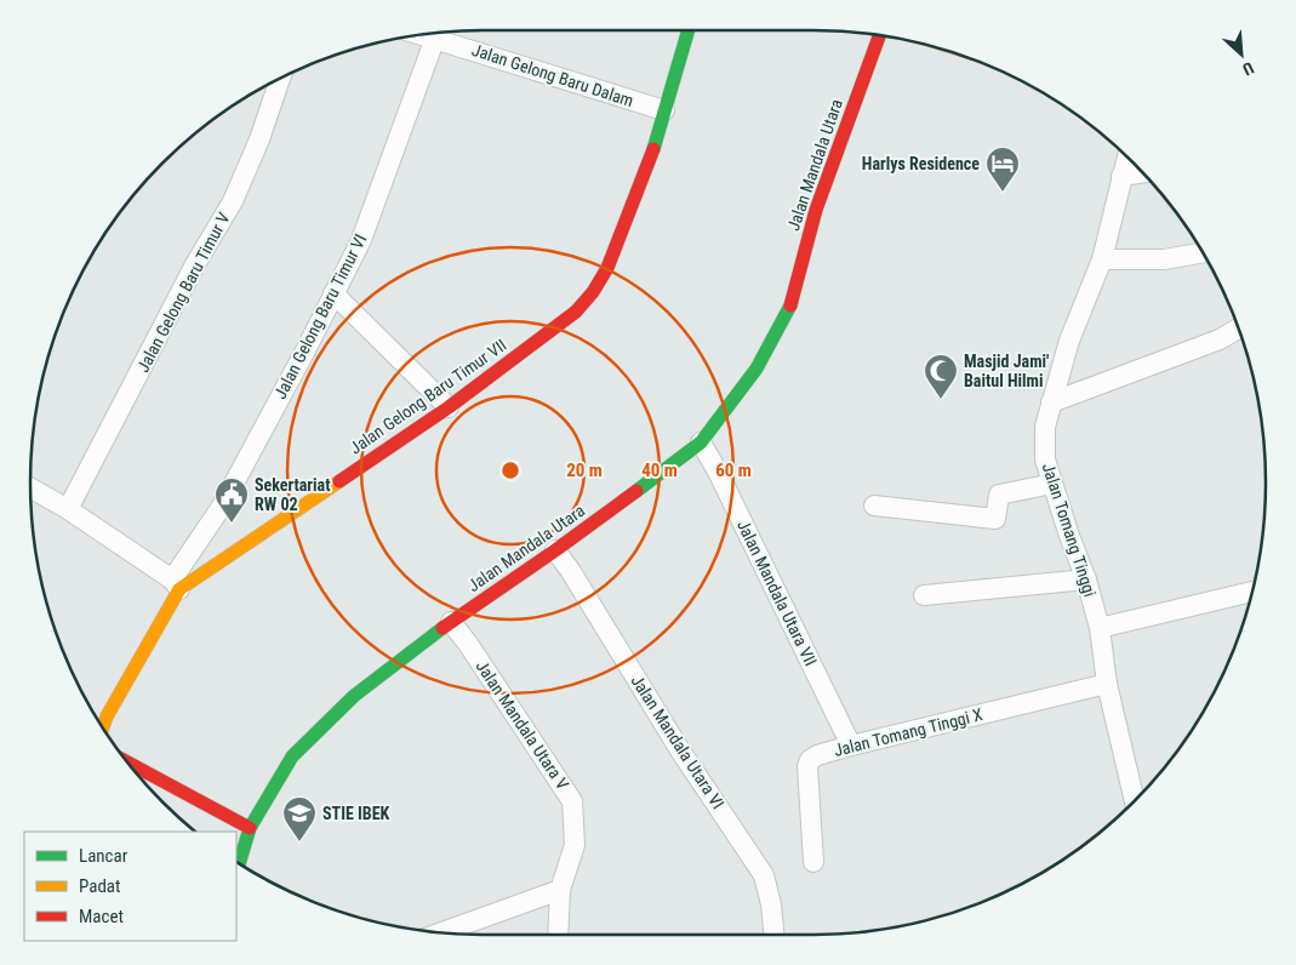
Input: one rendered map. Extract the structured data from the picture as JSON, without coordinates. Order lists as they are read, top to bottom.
{
  "streets": {
    "street": [
      "Jalan Gelong Baru Dalam",
      "Jalan Mandala Utara",
      "Jalan Gelong Baru Timur V",
      "Jalan Gelong Baru Timur VI",
      "Jalan Gelong Baru Timur VII",
      "Jalan Tomang Tinggi",
      "Jalan Mandala Utara VII",
      "Jalan Mandala Utara V",
      "Jalan Tomang Tinggi X",
      "Jalan Mandala Utara VI"
    ]
  },
  "crossings": [
    ["Jalan Gelong Baru Dalam", "Jalan Gelong Baru Timur VI"],
    ["Jalan Gelong Baru Dalam", "Jalan Gelong Baru Timur VII"],
    ["Jalan Mandala Utara", "Jalan Mandala Utara VII"],
    ["Jalan Mandala Utara", "Jalan Mandala Utara V"],
    ["Jalan Mandala Utara", "Jalan Mandala Utara VI"],
    ["Jalan Gelong Baru Timur VI", "Jalan Gelong Baru Timur VII"],
    ["Jalan Tomang Tinggi", "Jalan Tomang Tinggi X"],
    ["Jalan Mandala Utara VII", "Jalan Tomang Tinggi X"]
  ],
  "places": {
    "hotel": ["Harlys Residence"],
    "mosque": ["Masjid Jami' Baitul Hilmi"],
    "public building": ["Sekertariat RW 02"],
    "school or university": ["STIE IBEK"]
  },
  "legend": ["Lancar", "Padat", "Macet"],
  "north": "bottom right",
  "rings": ["20 m", "40 m", "60 m"]
}
